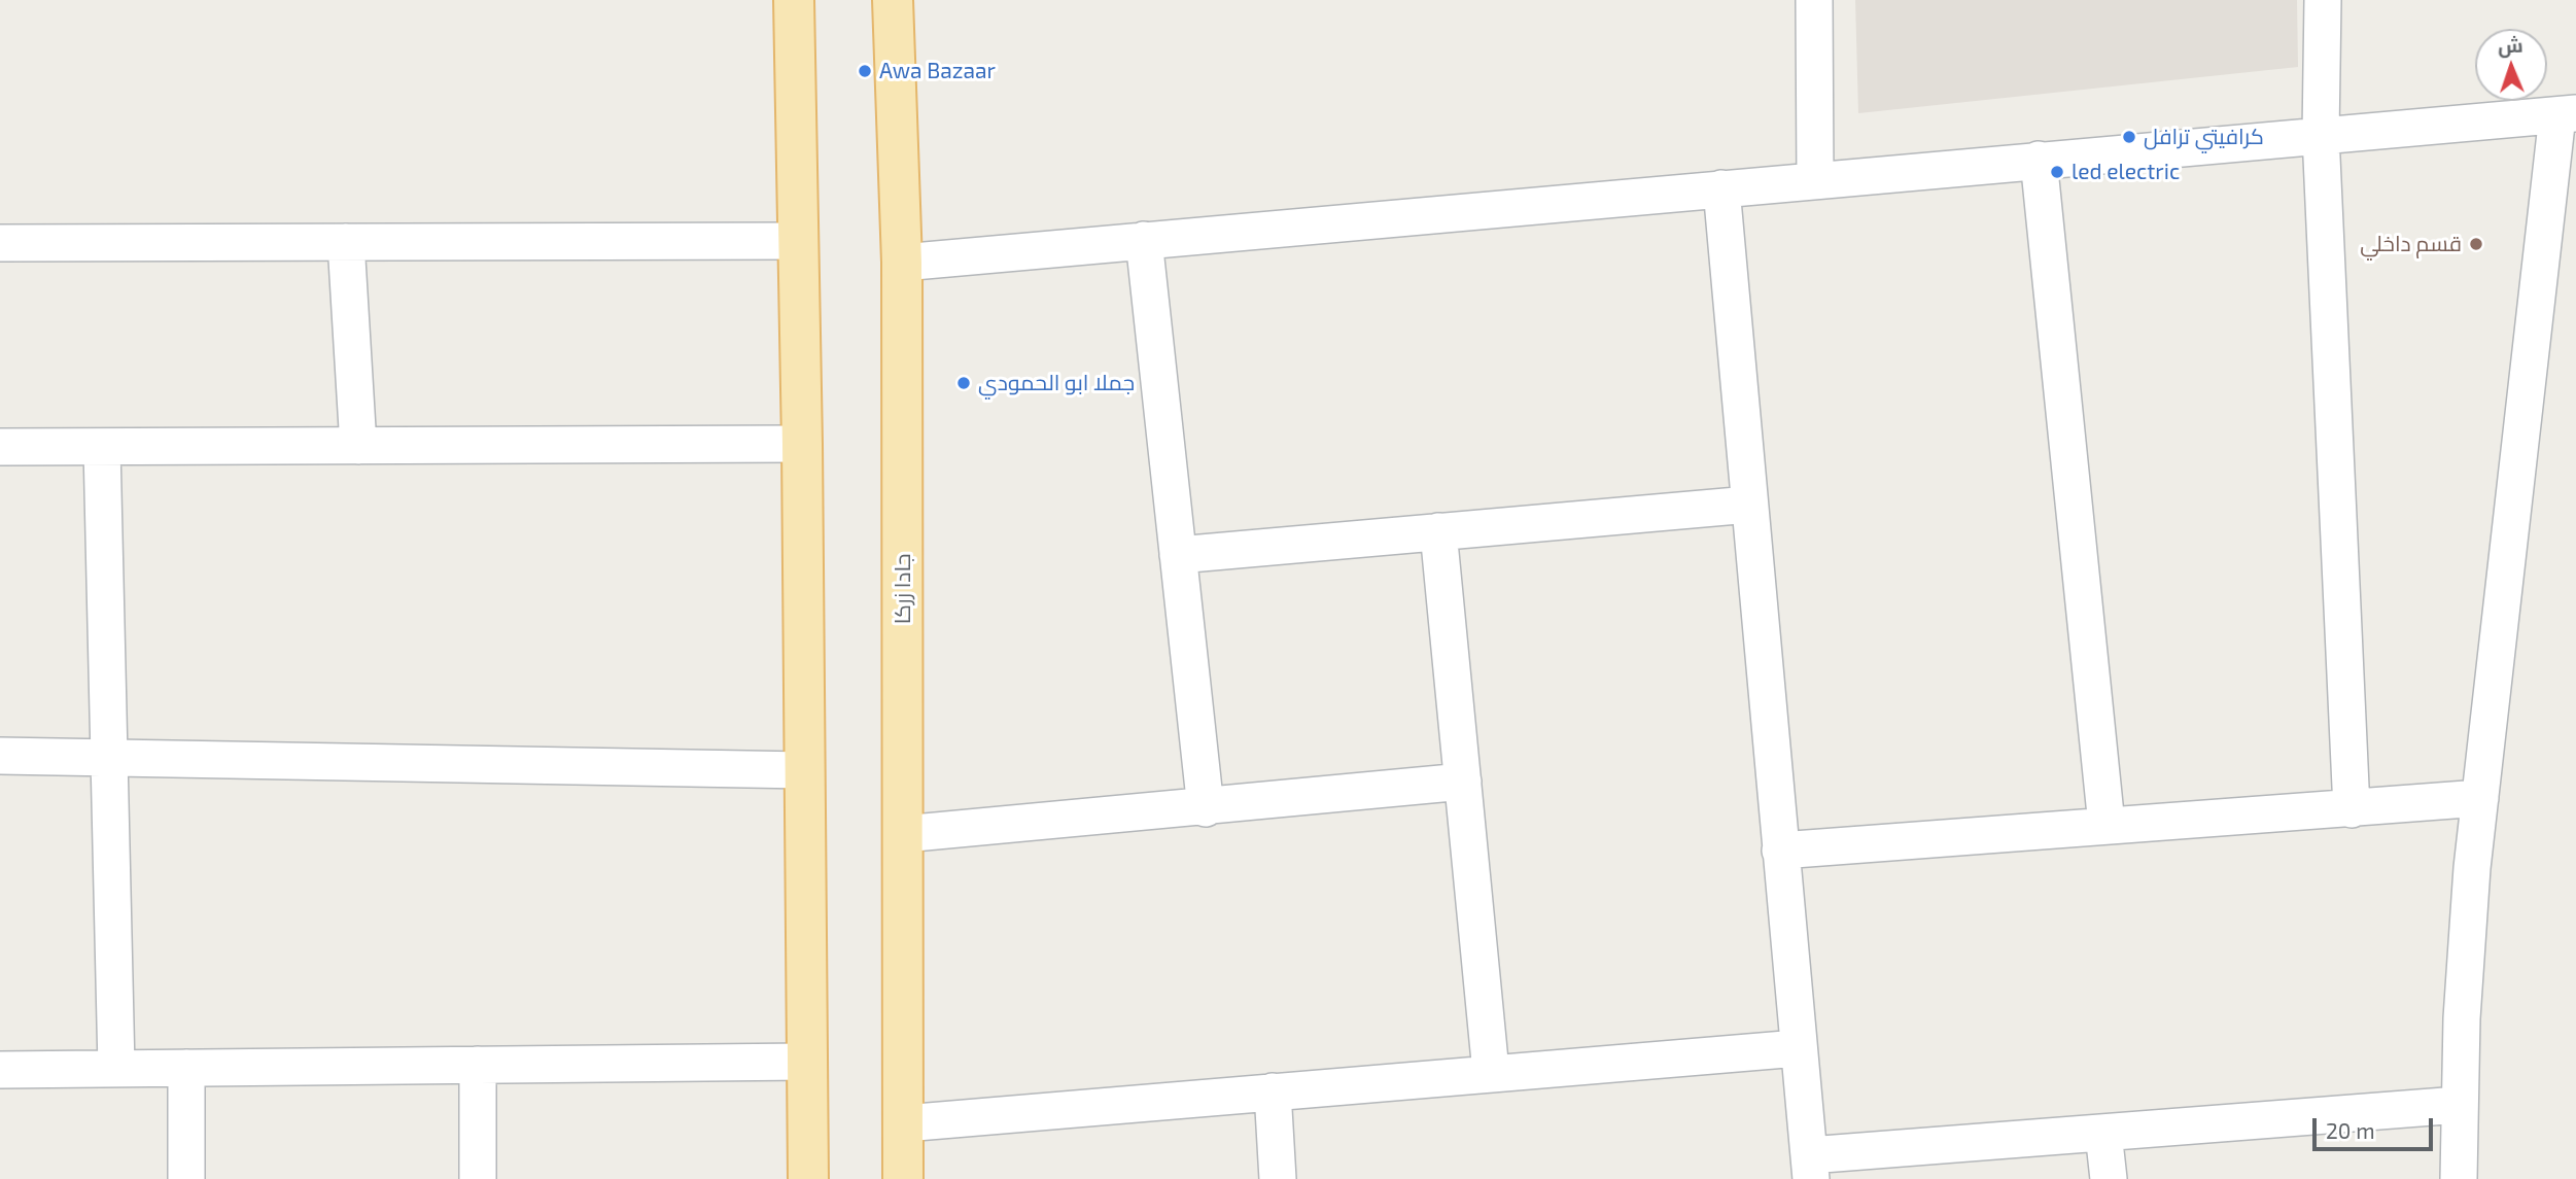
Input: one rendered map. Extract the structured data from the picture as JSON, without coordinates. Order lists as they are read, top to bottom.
{
  "streets": {
    "main road": ["جادا زرکا"]
  },
  "places": [
    "Awa Bazaar",
    "كرافيتي ترافل",
    "led electric",
    "قسم داخلي",
    "جملا ابو الحمودي"
  ],
  "scale_bar": "20 m",
  "north": "top"
}
